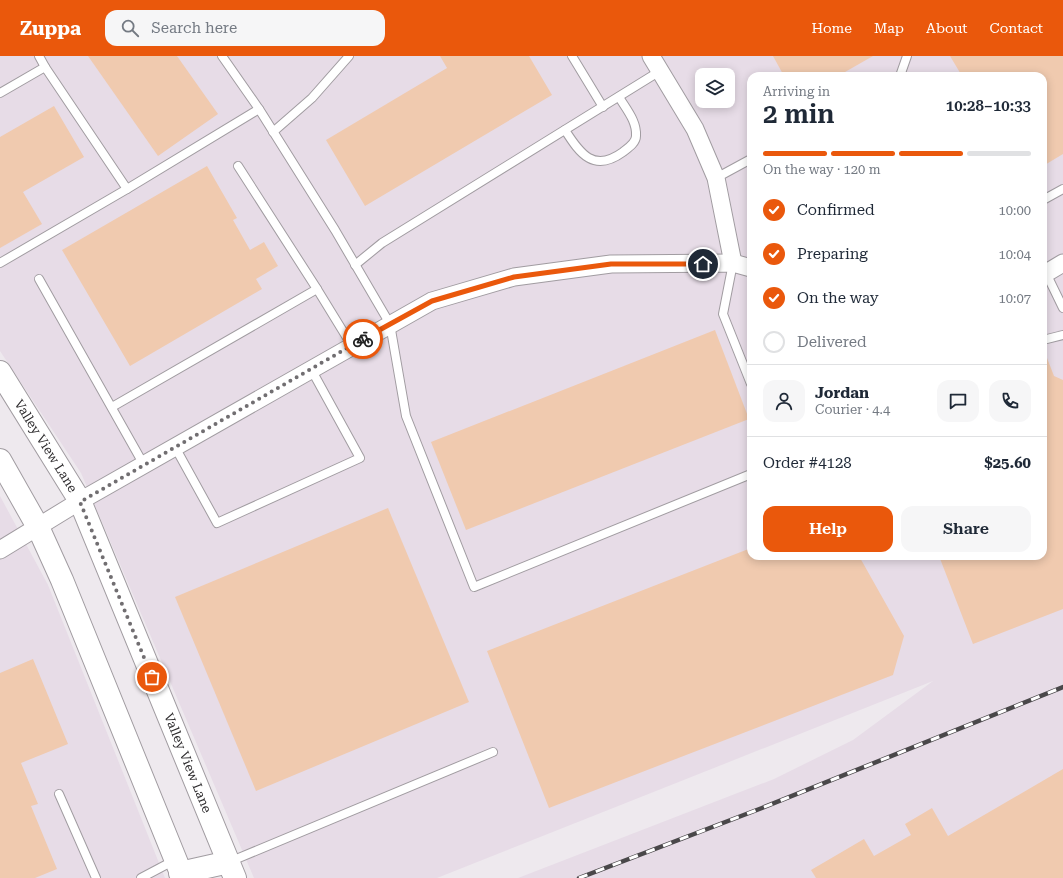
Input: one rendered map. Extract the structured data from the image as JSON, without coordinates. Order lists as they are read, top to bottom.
{
  "streets": {
    "main road": ["Valley View Lane"]
  },
  "page": {
    "header": "Zuppa",
    "search": "Search here",
    "nav": [
      "Home",
      "Map",
      "About",
      "Contact"
    ],
    "heading": ["2 min", "Arriving in", "10:28–10:33"],
    "panel": [
      "Jordan",
      "Courier · 4.4",
      "Order #4128",
      "$25.60"
    ],
    "bar": "On the way · 120 m",
    "list": [
      ["Confirmed", "10:00"],
      ["Preparing", "10:04"],
      ["On the way", "10:07"],
      "Delivered"
    ],
    "buttons": ["Help", "Share"]
  }
}
